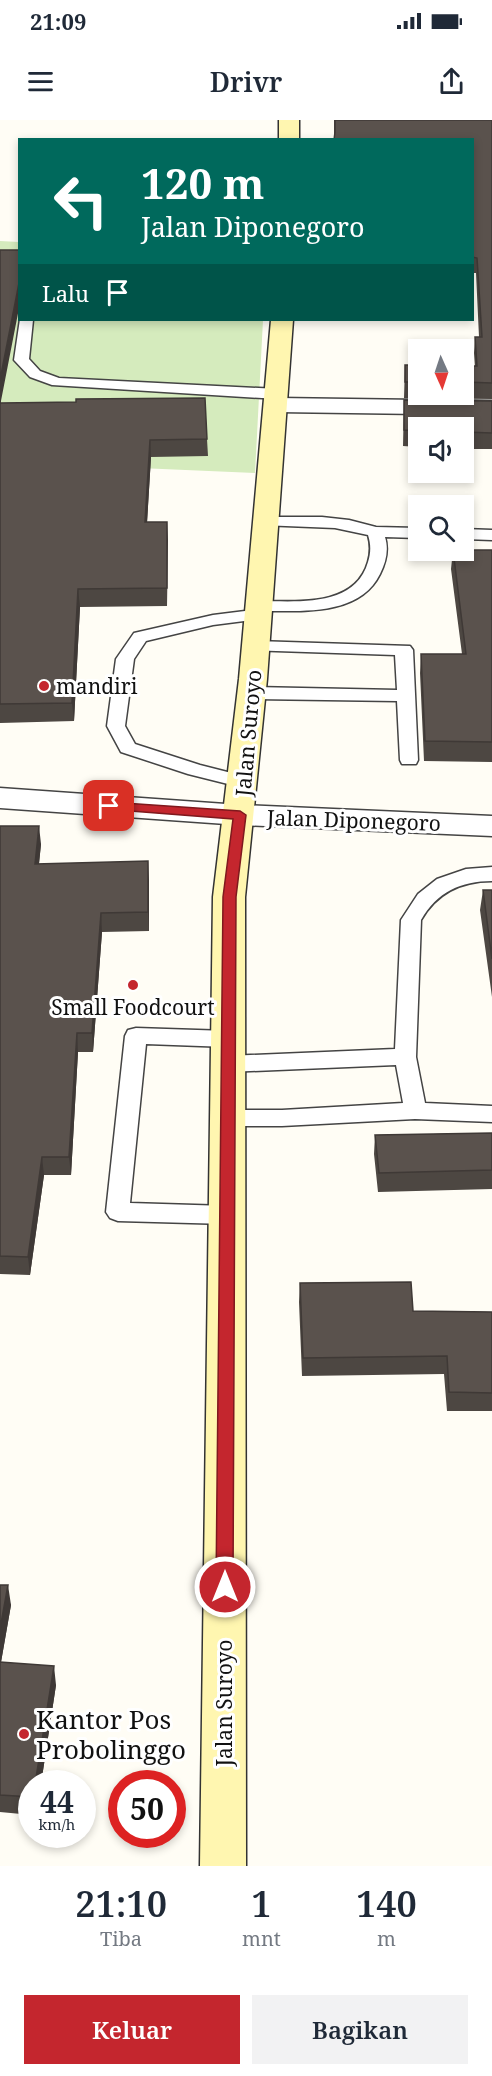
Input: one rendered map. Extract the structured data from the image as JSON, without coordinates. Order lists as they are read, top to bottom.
{
  "streets": {
    "main road": ["Jalan Suroyo"],
    "street": ["Jalan Diponegoro"]
  },
  "crossings": [
    ["Jalan Suroyo", "Jalan Diponegoro"]
  ],
  "places": ["mandiri", "Small Foodcourt", "Kantor Pos Probolinggo"],
  "north": "bottom",
  "page": {
    "status": "21:09",
    "header": "Drivr",
    "turn": ["120 m", "Jalan Diponegoro"],
    "then": "Lalu",
    "speed": "44 km/h",
    "limit": "50",
    "eta": [
      "21:10",
      "Tiba",
      "1",
      "mnt",
      "140",
      "m"
    ],
    "buttons": ["Keluar", "Bagikan"]
  }
}
